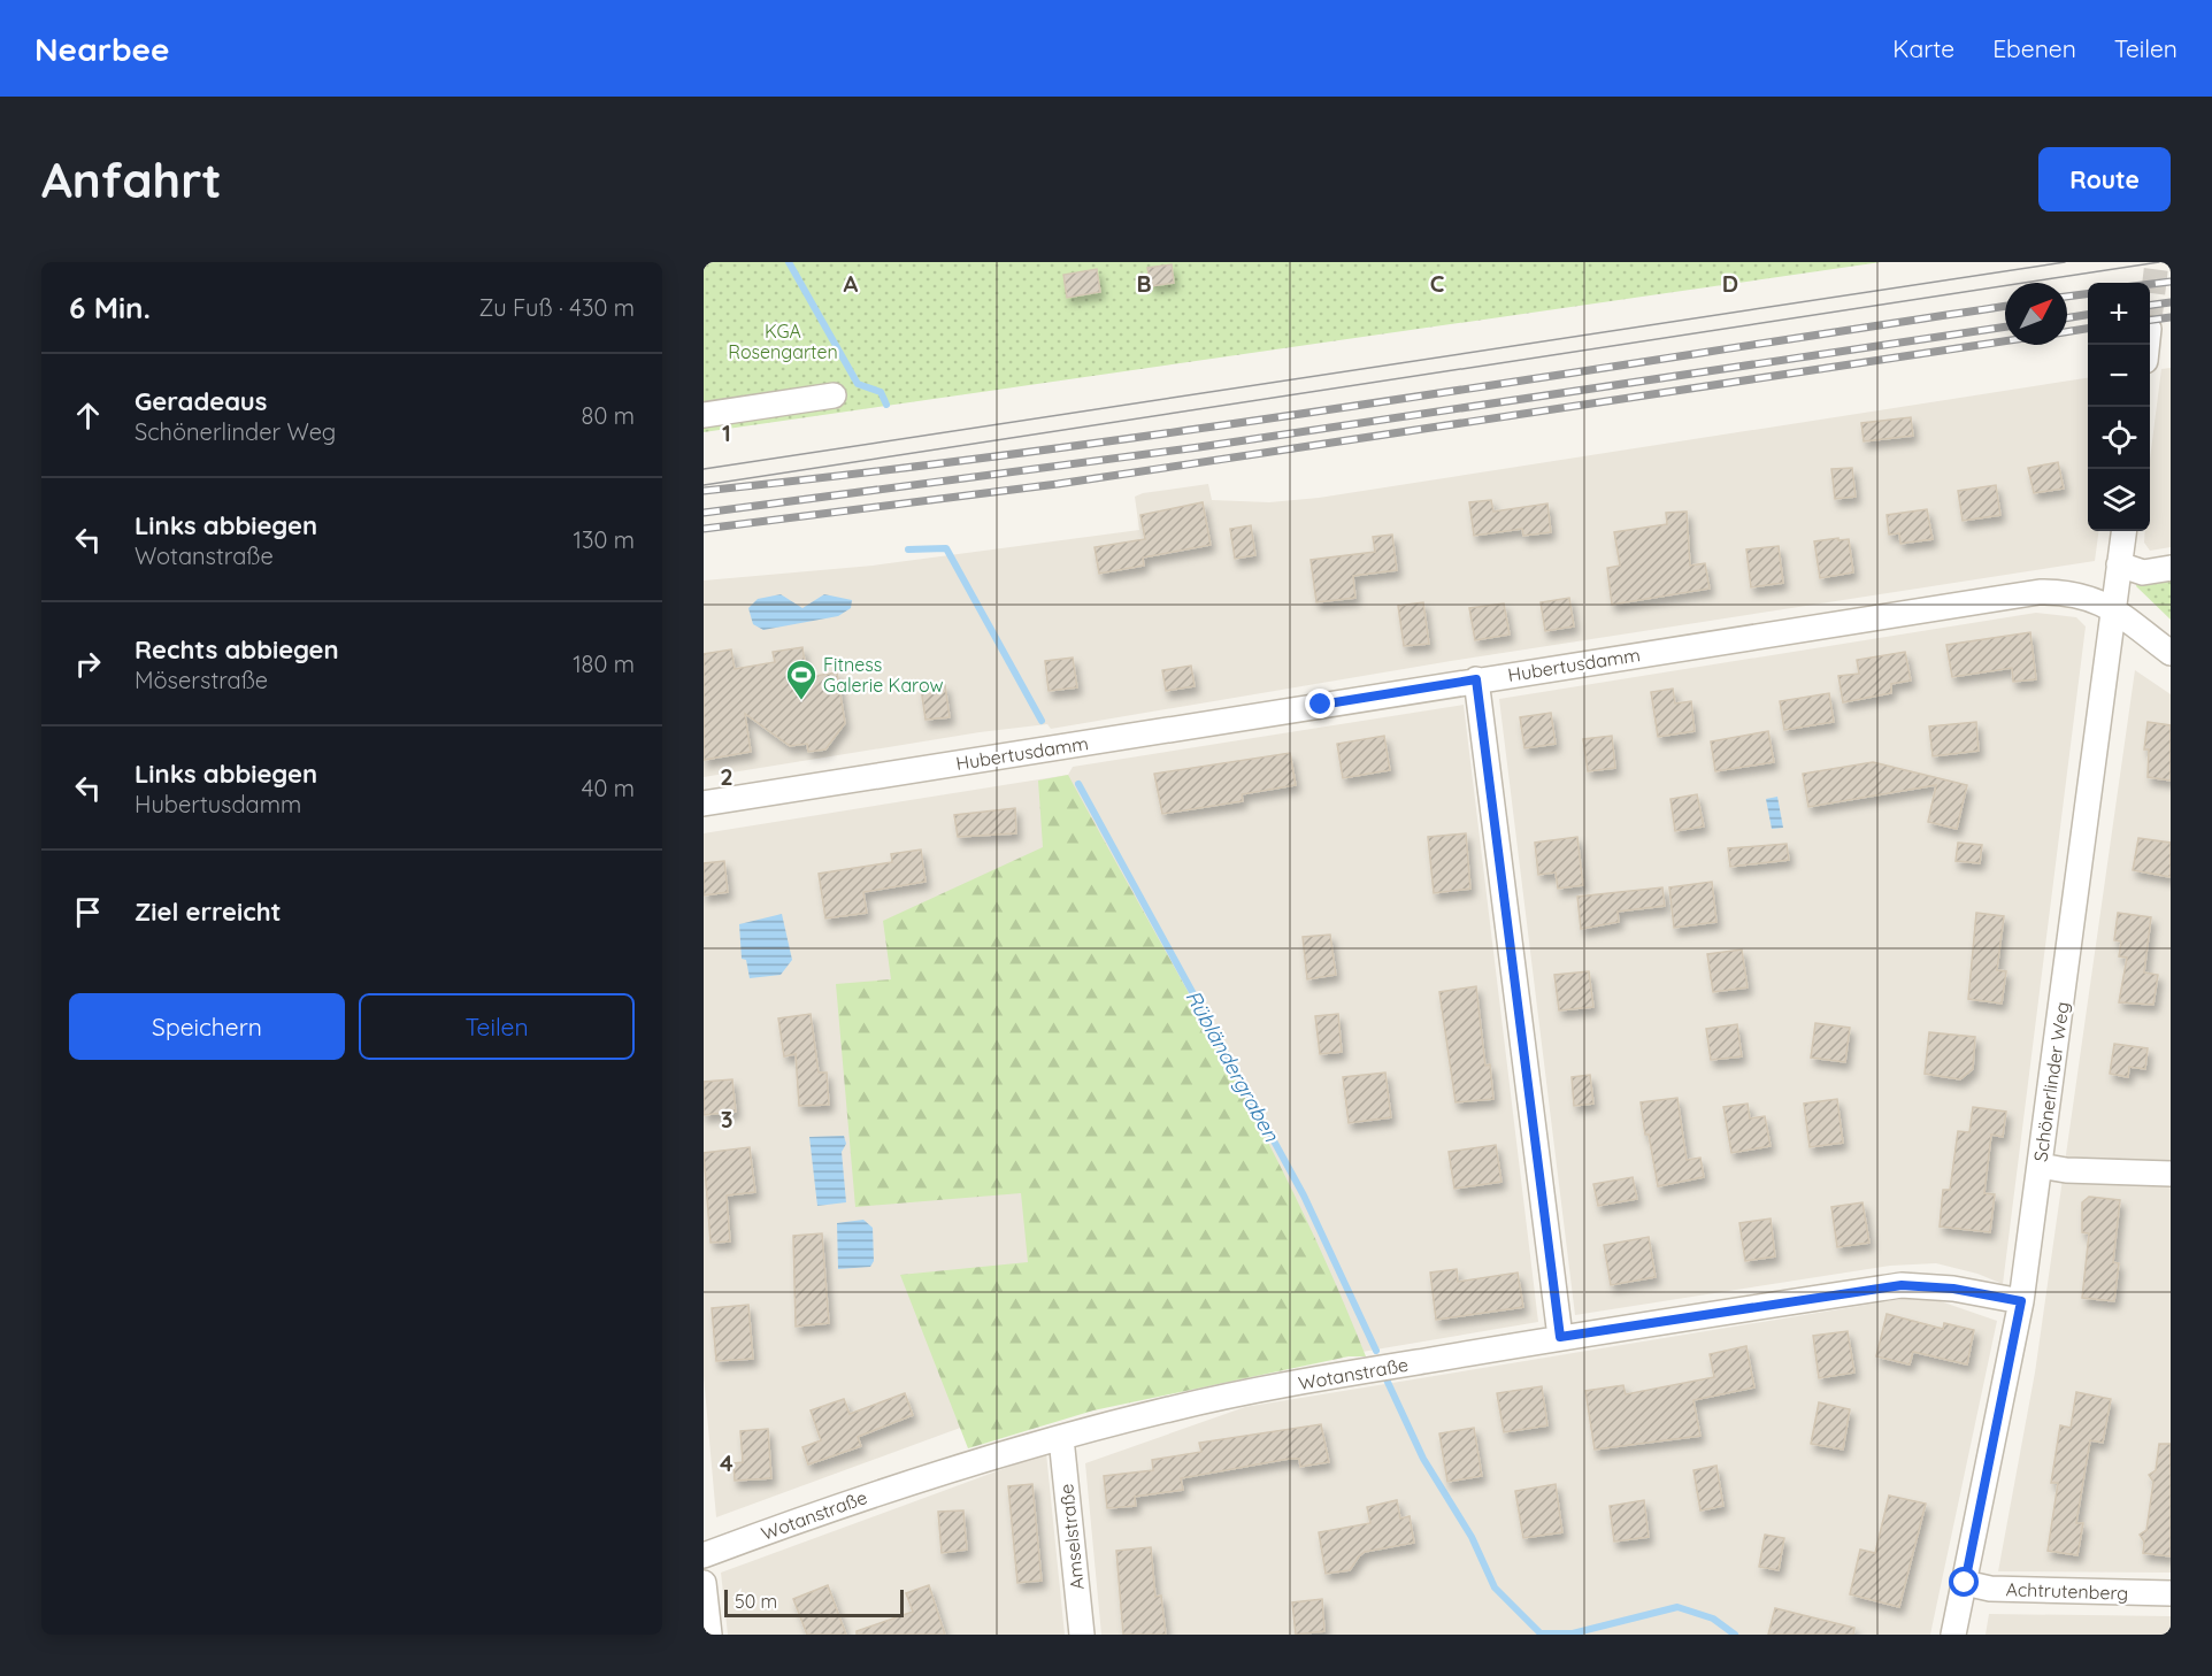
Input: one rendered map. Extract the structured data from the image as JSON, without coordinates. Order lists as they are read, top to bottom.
{
  "streets": {
    "street": [
      "Hubertusdamm",
      "Schönerlinder Weg",
      "Wotanstraße",
      "Amselstraße",
      "Achtrutenberg"
    ]
  },
  "crossings": [
    ["Hubertusdamm", "Schönerlinder Weg"],
    ["Schönerlinder Weg", "Wotanstraße"],
    ["Schönerlinder Weg", "Achtrutenberg"],
    ["Wotanstraße", "Amselstraße"]
  ],
  "water": ["Rübländergraben"],
  "parks": ["KGA Rosengarten"],
  "places": {
    "sports": ["Fitness Galerie Karow"]
  },
  "scale_bar": "50 m",
  "north": "top right",
  "page": {
    "header": "Nearbee",
    "nav": ["Karte", "Ebenen", "Teilen"],
    "buttons": [
      "Route",
      ["Speichern", "Teilen"]
    ],
    "title": "Anfahrt",
    "heading": ["6 Min.", "Zu Fuß · 430 m"],
    "map_buttons": ["+", "−"],
    "list": [
      ["Geradeaus", "Schönerlinder Weg", "80 m"],
      ["Links abbiegen", "Wotanstraße", "130 m"],
      ["Rechts abbiegen", "Möserstraße", "180 m"],
      ["Links abbiegen", "Hubertusdamm", "40 m"],
      "Ziel erreicht"
    ],
    "scale": "50 m"
  },
  "grid": {
    "columns": [
      "A",
      "B",
      "C",
      "D"
    ],
    "rows": [
      "1",
      "2",
      "3",
      "4"
    ]
  }
}
